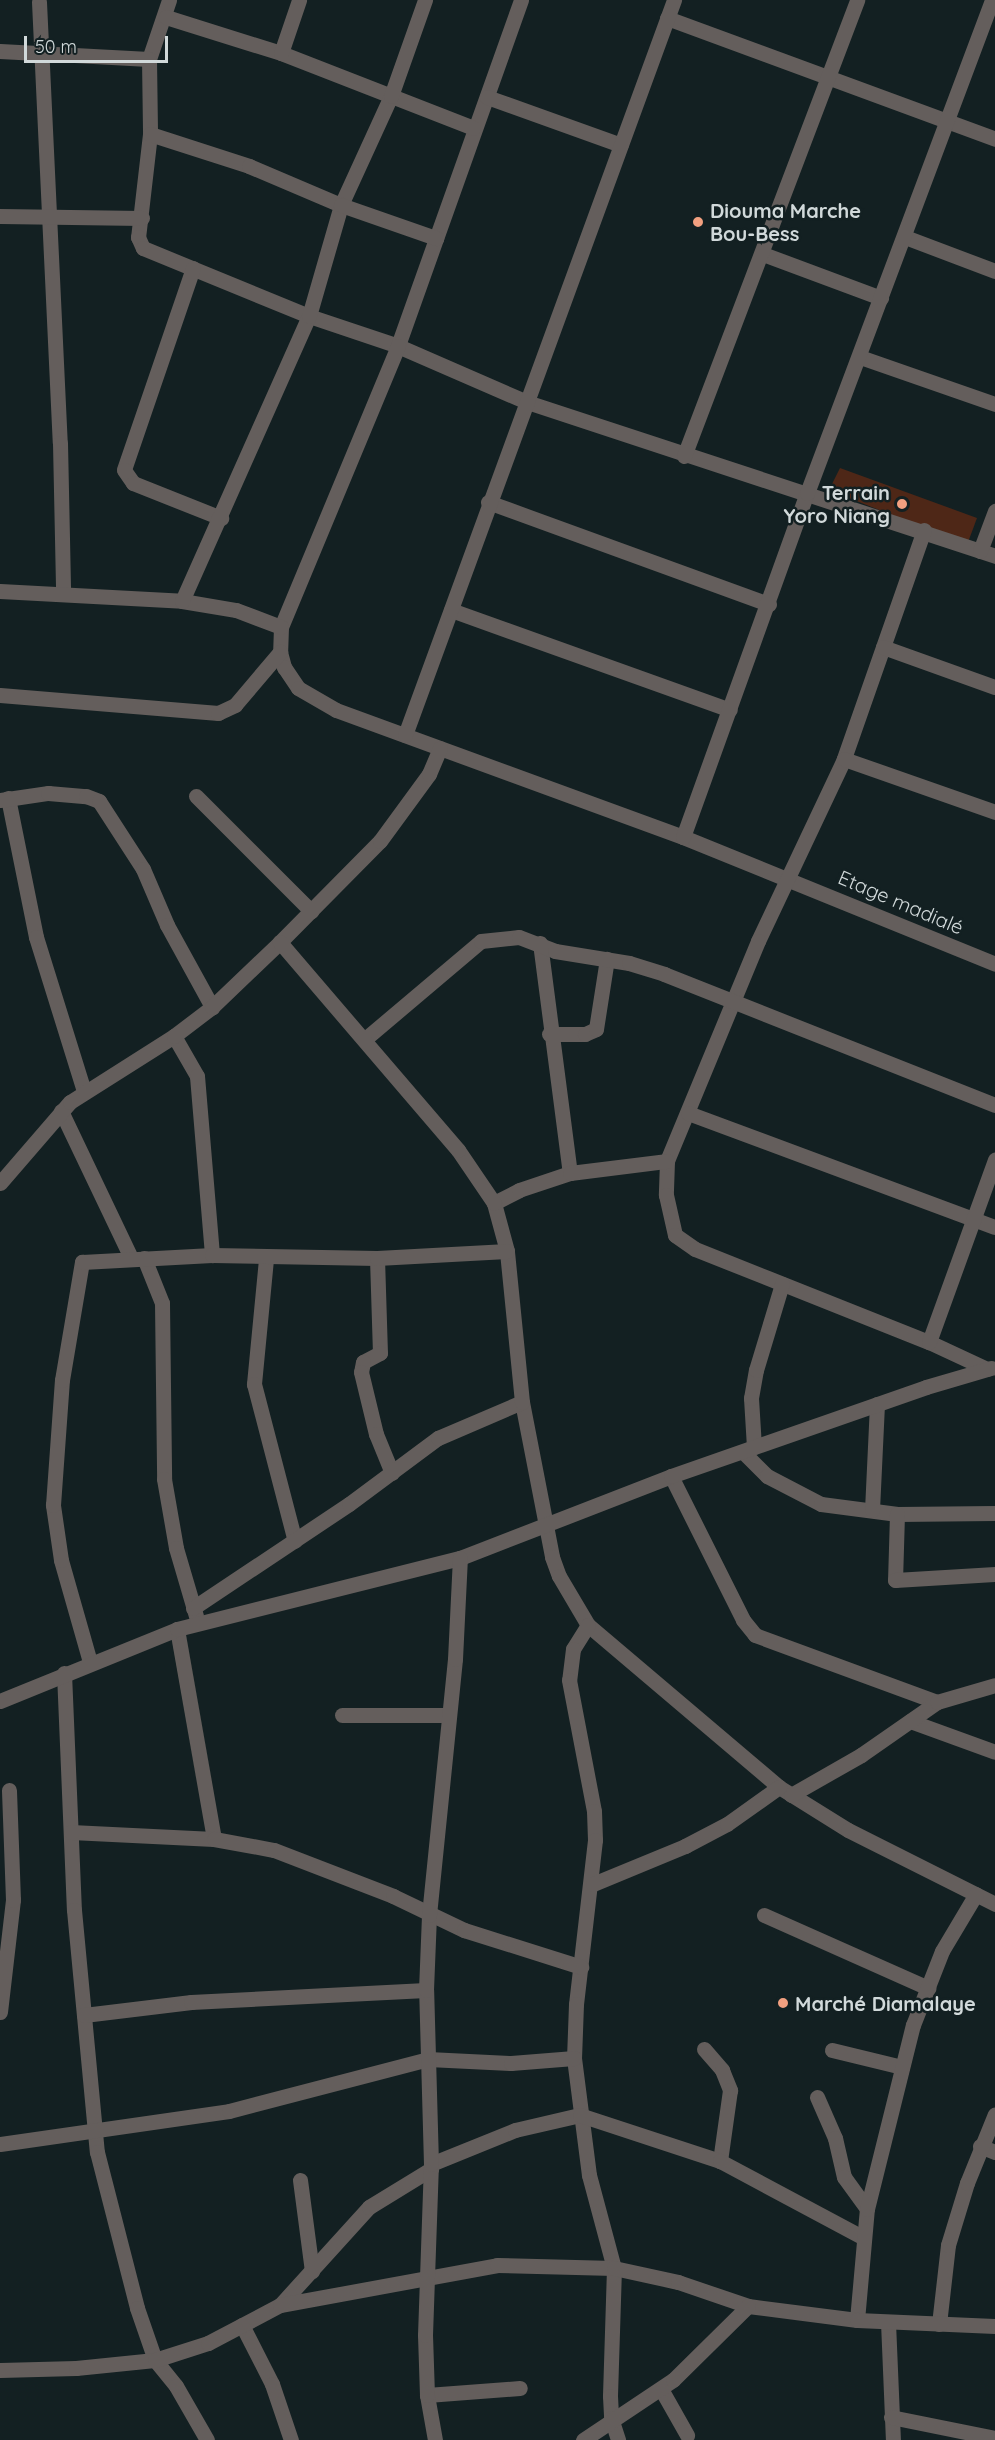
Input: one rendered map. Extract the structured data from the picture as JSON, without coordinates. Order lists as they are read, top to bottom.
{
  "streets": {
    "street": ["Etage madialé"]
  },
  "places": ["Diouma Marche Bou-Bess", "Terrain Yoro Niang", "Marché Diamalaye"],
  "scale_bar": "50 m"
}
